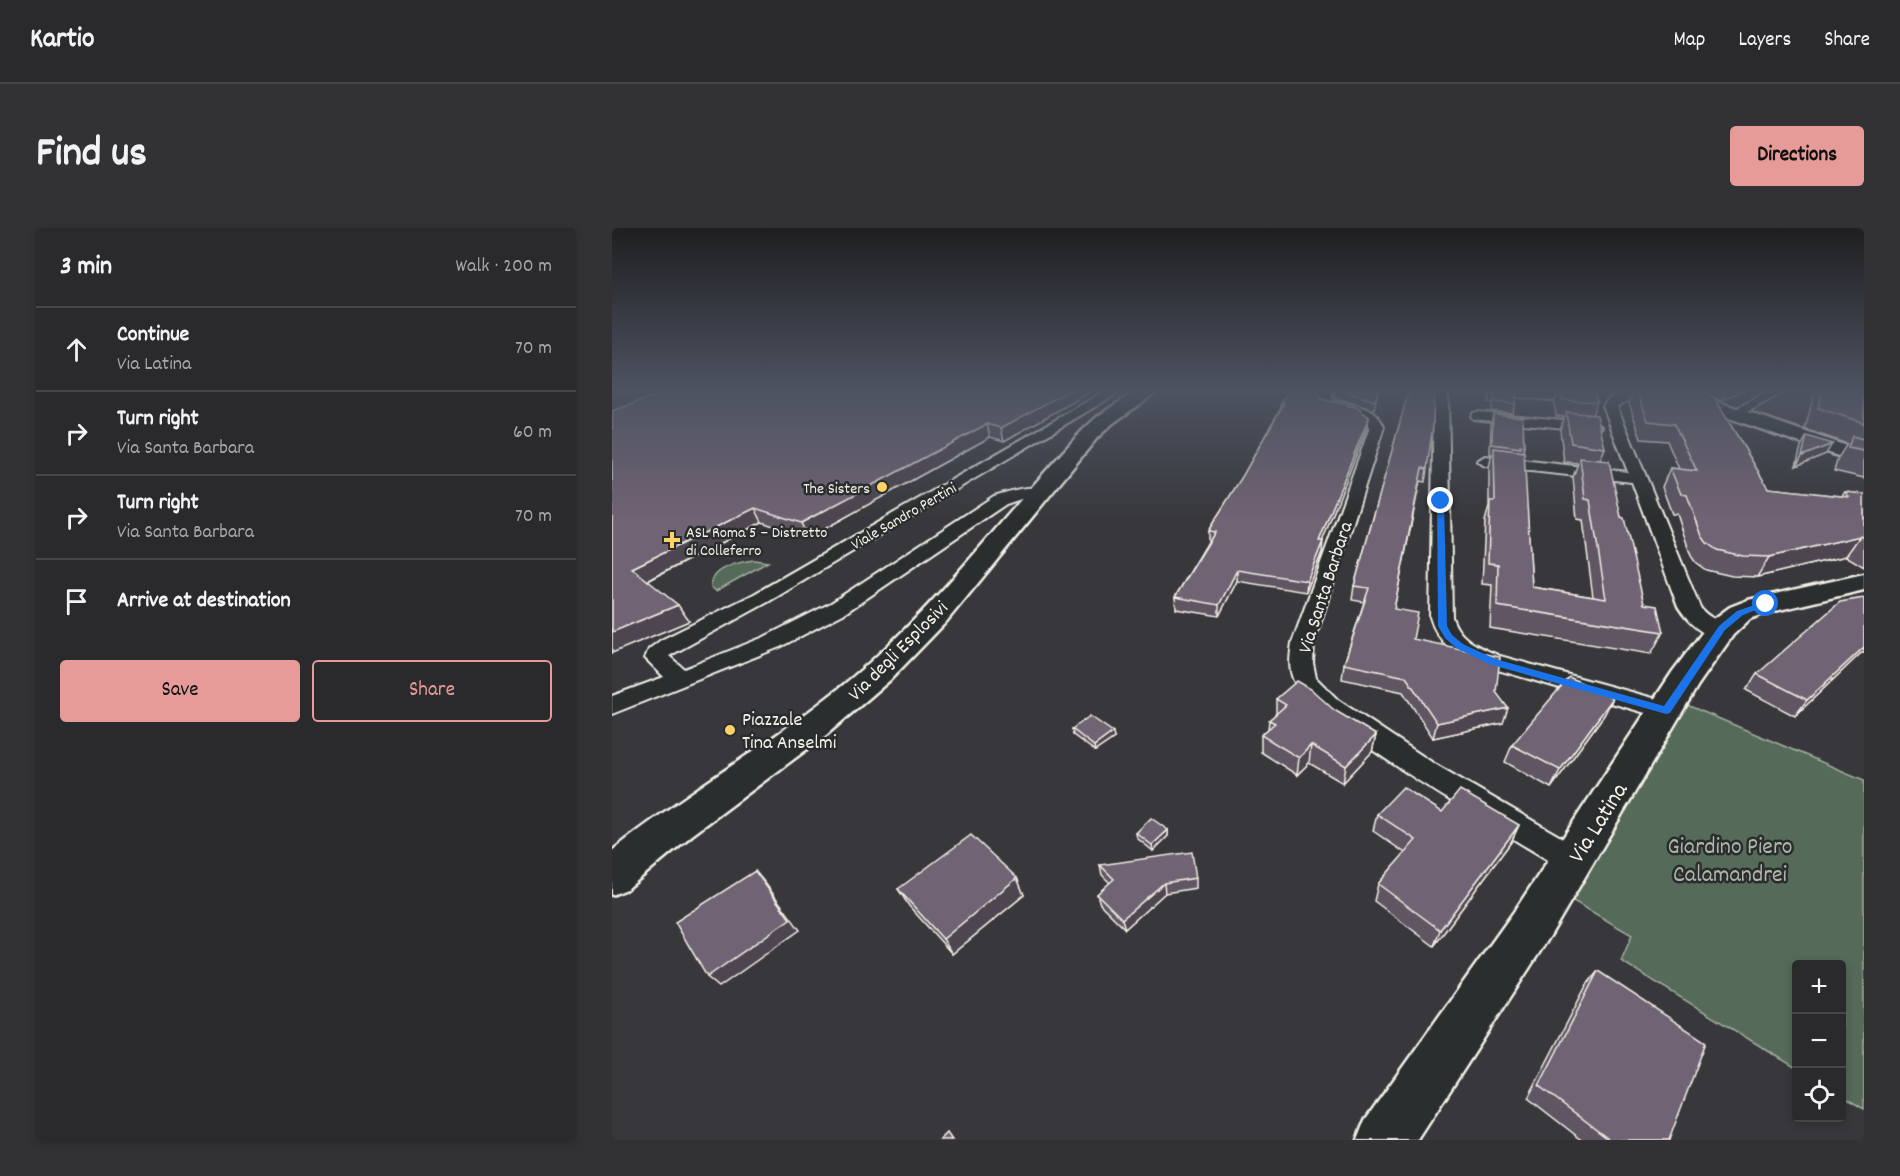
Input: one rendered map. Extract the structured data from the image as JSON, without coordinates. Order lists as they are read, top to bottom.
{
  "streets": {
    "main road": ["Via degli Esplosivi", "Via Latina"],
    "street": ["Viale Sandro Pertini", "Via Santa Barbara"]
  },
  "crossings": [
    ["Viale Sandro Pertini", "Via degli Esplosivi"],
    ["Via Santa Barbara", "Via Latina"]
  ],
  "parks": ["Giardino Piero Calamandrei"],
  "places": {
    "other": ["The Sisters", "Piazzale Tina Anselmi"],
    "health": ["ASL Roma 5 – Distretto di Colleferro"]
  },
  "page": {
    "header": "Kartio",
    "nav": ["Map", "Layers", "Share"],
    "title": "Find us",
    "buttons": [
      "Directions",
      ["Save", "Share"]
    ],
    "heading": ["3 min", "Walk · 200 m"],
    "list": [
      ["Continue", "Via Latina", "70 m"],
      ["Turn right", "Via Santa Barbara", "60 m"],
      ["Turn right", "Via Santa Barbara", "70 m"],
      "Arrive at destination"
    ],
    "map_buttons": ["+", "−"]
  }
}
